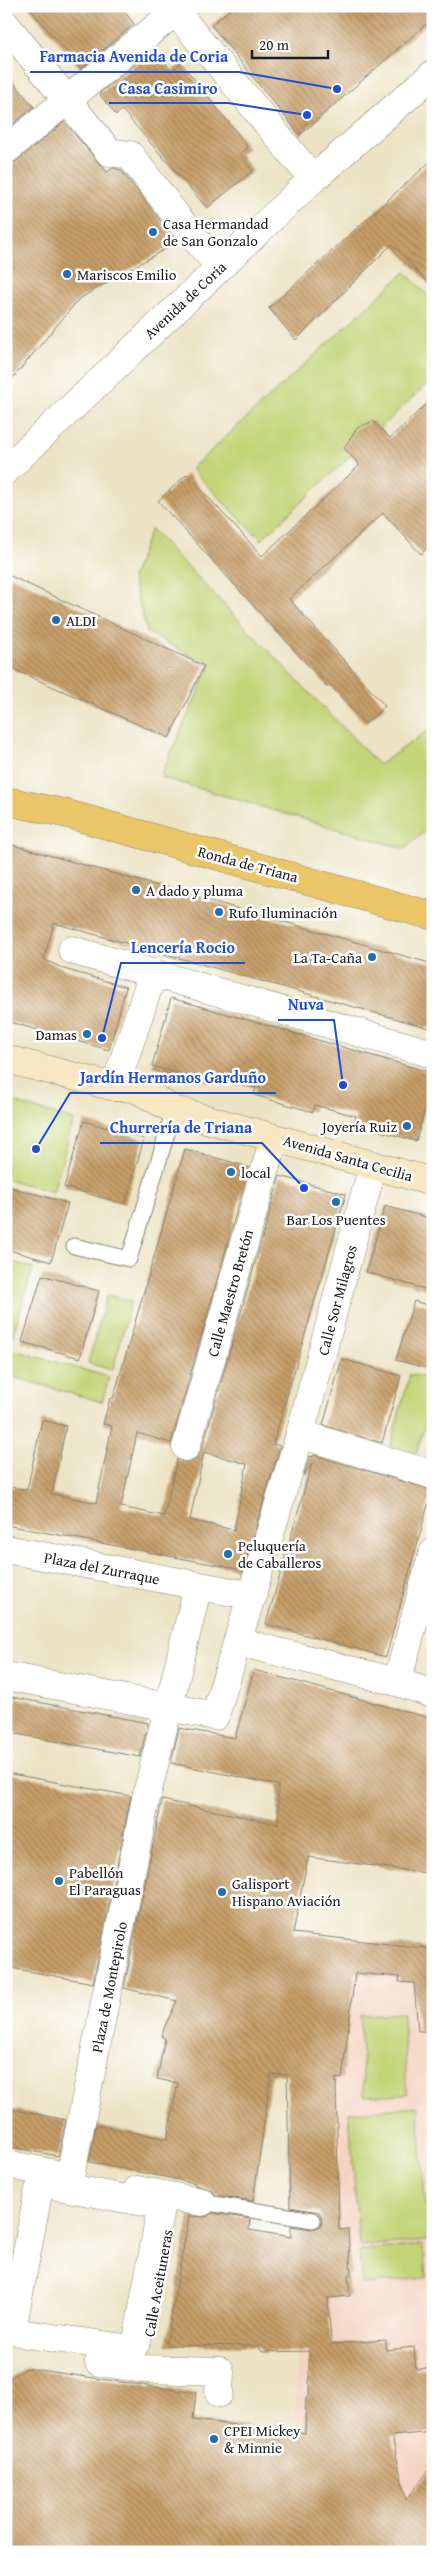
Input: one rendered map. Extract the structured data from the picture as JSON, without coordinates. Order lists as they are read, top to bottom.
{
  "streets": {
    "main road": ["Ronda de Triana"],
    "street": [
      "Avenida de Coria",
      "Avenida Santa Cecilia",
      "Calle Maestro Bretón",
      "Calle Sor Milagros",
      "Plaza del Zurraque",
      "Plaza de Montepirolo",
      "Calle Aceituneras"
    ]
  },
  "crossings": [
    ["Avenida Santa Cecilia", "Calle Maestro Bretón"],
    ["Avenida Santa Cecilia", "Calle Sor Milagros"],
    ["Calle Sor Milagros", "Plaza del Zurraque"]
  ],
  "places": [
    "Farmacia Avenida de Coria",
    "Casa Casimiro",
    "Casa Hermandad de San Gonzalo",
    "Mariscos Emilio",
    "ALDI",
    "A dado y pluma",
    "Rufo Iluminación",
    "La Ta-Caña",
    "Damas",
    "Lencería Rocio",
    "Nuva",
    "Joyería Ruiz",
    "Jardín Hermanos Garduño",
    "local",
    "Churrería de Triana",
    "Bar Los Puentes",
    "Peluquería de Caballeros",
    "Pabellón El Paraguas",
    "Galisport Hispano Aviación",
    "CPEI Mickey & Minnie"
  ],
  "scale_bar": "20 m"
}
